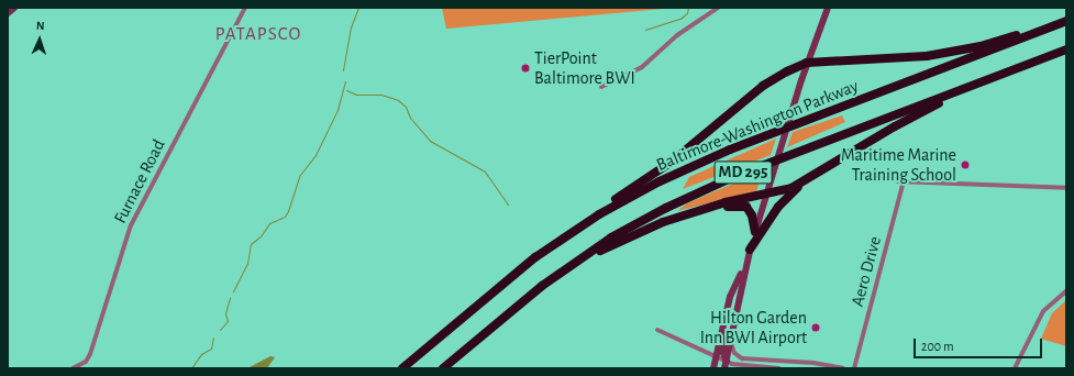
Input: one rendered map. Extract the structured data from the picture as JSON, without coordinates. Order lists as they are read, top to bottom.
{
  "streets": {
    "highway": ["Baltimore-Washington Parkway", "MD 295"],
    "street": ["Furnace Road", "Aero Drive"]
  },
  "districts": ["PATAPSCO"],
  "places": ["TierPoint Baltimore BWI", "Maritime Marine Training School", "Hilton Garden Inn BWI Airport"],
  "scale_bar": "200 m",
  "north": "top"
}
